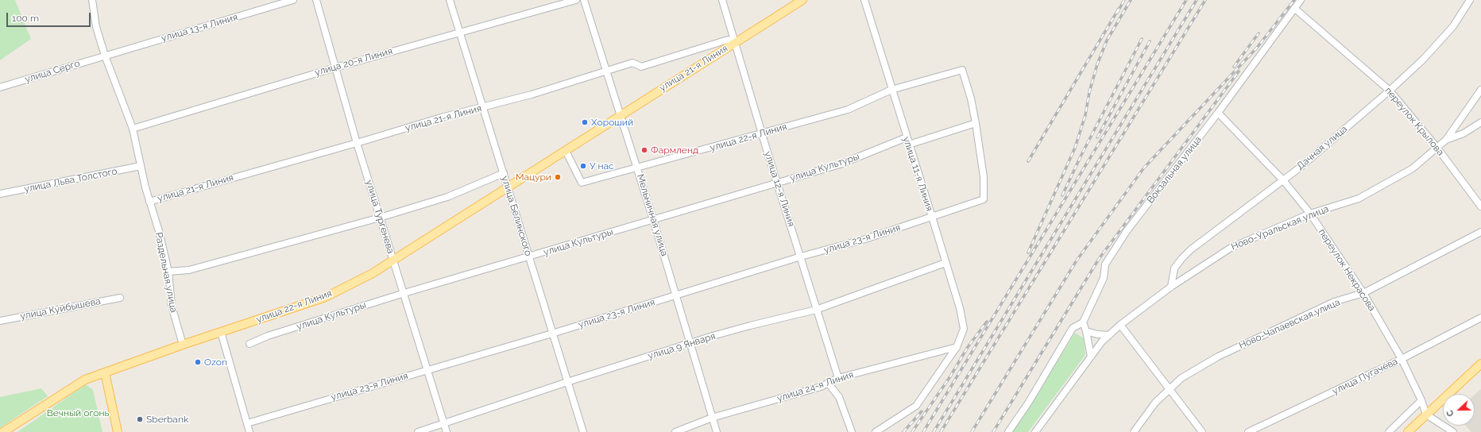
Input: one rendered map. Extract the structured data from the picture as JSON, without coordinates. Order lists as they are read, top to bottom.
{
  "streets": {
    "main road": ["улица 21-я Линия", "улица 22-я Линия"],
    "street": [
      "улица 13-я Линия",
      "улица 20-я Линия",
      "улица Серго",
      "переулок Крылова",
      "Дачная улица",
      "улица Культуры",
      "Вокзальная улица",
      "улица 11-я Линия",
      "улица Льва Толстого",
      "улица 12-я Линия",
      "Мельничная улица",
      "улица Белинского",
      "улица Тургенева",
      "Ново-Уральская улица",
      "улица 23-я Линия",
      "переулок Некрасова",
      "Раздельная улица",
      "улица Куйбышева",
      "Ново-Чапаевская улица",
      "улица 9 Января",
      "улица Пугачёва",
      "улица 24-я Линия"
    ]
  },
  "crossings": [
    ["улица 13-я Линия", "улица Серго"],
    ["улица 13-я Линия", "Раздельная улица"],
    ["улица 20-я Линия", "улица Белинского"],
    ["улица 20-я Линия", "улица Тургенева"],
    ["улица 20-я Линия", "Раздельная улица"],
    ["улица 21-я Линия", "улица 22-я Линия"],
    ["улица 21-я Линия", "улица 12-я Линия"],
    ["улица 21-я Линия", "Мельничная улица"],
    ["улица 21-я Линия", "улица Белинского"],
    ["улица 21-я Линия", "улица Тургенева"],
    ["улица 21-я Линия", "Раздельная улица"],
    ["улица Серго", "Раздельная улица"],
    ["переулок Крылова", "Дачная улица"],
    ["переулок Крылова", "Вокзальная улица"],
    ["переулок Крылова", "Ново-Уральская улица"],
    ["улица 22-я Линия", "улица Культуры"],
    ["улица 22-я Линия", "улица 11-я Линия"],
    ["улица 22-я Линия", "улица 12-я Линия"],
    ["улица 22-я Линия", "Мельничная улица"],
    ["улица 22-я Линия", "улица Белинского"],
    ["улица 22-я Линия", "улица Тургенева"],
    ["улица 22-я Линия", "улица 23-я Линия"],
    ["улица 22-я Линия", "Раздельная улица"],
    ["Дачная улица", "Ново-Уральская улица"],
    ["Дачная улица", "переулок Некрасова"],
    ["улица Культуры", "улица 11-я Линия"],
    ["улица Культуры", "улица 12-я Линия"],
    ["улица Культуры", "Мельничная улица"],
    ["улица Культуры", "улица Белинского"],
    ["улица Культуры", "улица Тургенева"],
    ["улица Культуры", "улица 23-я Линия"],
    ["Вокзальная улица", "переулок Некрасова"],
    ["улица 11-я Линия", "улица 23-я Линия"],
    ["улица 11-я Линия", "улица 9 Января"],
    ["улица 11-я Линия", "улица 24-я Линия"],
    ["улица Льва Толстого", "Раздельная улица"],
    ["улица 12-я Линия", "улица 23-я Линия"],
    ["улица 12-я Линия", "улица 9 Января"],
    ["улица 12-я Линия", "улица 24-я Линия"],
    ["Мельничная улица", "улица 23-я Линия"],
    ["Мельничная улица", "улица 9 Января"],
    ["Мельничная улица", "улица 24-я Линия"],
    ["улица Белинского", "улица 23-я Линия"],
    ["улица Белинского", "улица 9 Января"],
    ["улица Тургенева", "улица 23-я Линия"],
    ["улица Тургенева", "улица 9 Января"],
    ["Ново-Уральская улица", "переулок Некрасова"],
    ["переулок Некрасова", "Ново-Чапаевская улица"],
    ["переулок Некрасова", "улица Пугачёва"]
  ],
  "parks": ["Вечный огонь"],
  "places": [
    "Хороший",
    "Фармленд",
    "У нас",
    "Мацури",
    "Ozon",
    "Sberbank"
  ],
  "scale_bar": "100 m",
  "north": "left"
}
